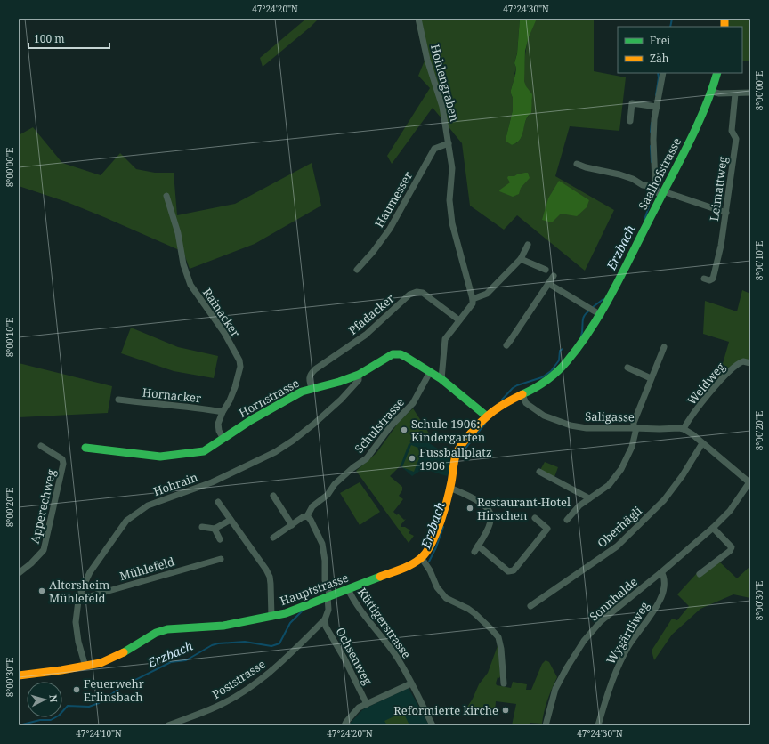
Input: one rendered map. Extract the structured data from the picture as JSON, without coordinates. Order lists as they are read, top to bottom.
{
  "streets": {
    "main road": ["Saalhofstrasse", "Hornstrasse", "Hauptstrasse"],
    "street": [
      "Hohlengraben",
      "Leimattweg",
      "Haumesser",
      "Rainacker",
      "Pfadacker",
      "Weidweg",
      "Hornacker",
      "Saligasse",
      "Schulstrasse",
      "Hohrain",
      "Apperechweg",
      "Oberhägli",
      "Mühlefeld",
      "Sonnhalde",
      "Küttigerstrasse",
      "Wygärtliweg",
      "Ochsenweg",
      "Poststrasse"
    ]
  },
  "crossings": [
    ["Hohlengraben", "Haumesser"],
    ["Saalhofstrasse", "Saligasse"],
    ["Saalhofstrasse", "Hauptstrasse"],
    ["Rainacker", "Hornacker"],
    ["Rainacker", "Hornstrasse"],
    ["Pfadacker", "Hornstrasse"],
    ["Weidweg", "Saligasse"],
    ["Hornstrasse", "Schulstrasse"],
    ["Hornstrasse", "Hohrain"],
    ["Hornstrasse", "Hauptstrasse"],
    ["Saligasse", "Hauptstrasse"],
    ["Hohrain", "Mühlefeld"],
    ["Hohrain", "Hauptstrasse"],
    ["Hauptstrasse", "Küttigerstrasse"],
    ["Hauptstrasse", "Ochsenweg"],
    ["Sonnhalde", "Wygärtliweg"],
    ["Ochsenweg", "Poststrasse"]
  ],
  "water": ["Erzbach"],
  "places": [
    "Schule 1906: Kindergarten",
    "Fussballplatz 1906",
    "Restaurant-Hotel Hirschen",
    "Altersheim Mühlefeld",
    "Feuerwehr Erlinsbach",
    "Reformierte kirche"
  ],
  "legend": ["Frei", "Zäh"],
  "scale_bar": "100 m",
  "north": "right",
  "coordinates": [
    "47°24'20\"N",
    "47°24'30\"N",
    "8°00'00\"E",
    "8°00'10\"E",
    "8°00'20\"E",
    "8°00'30\"E",
    "47°24'10\"N"
  ]
}
